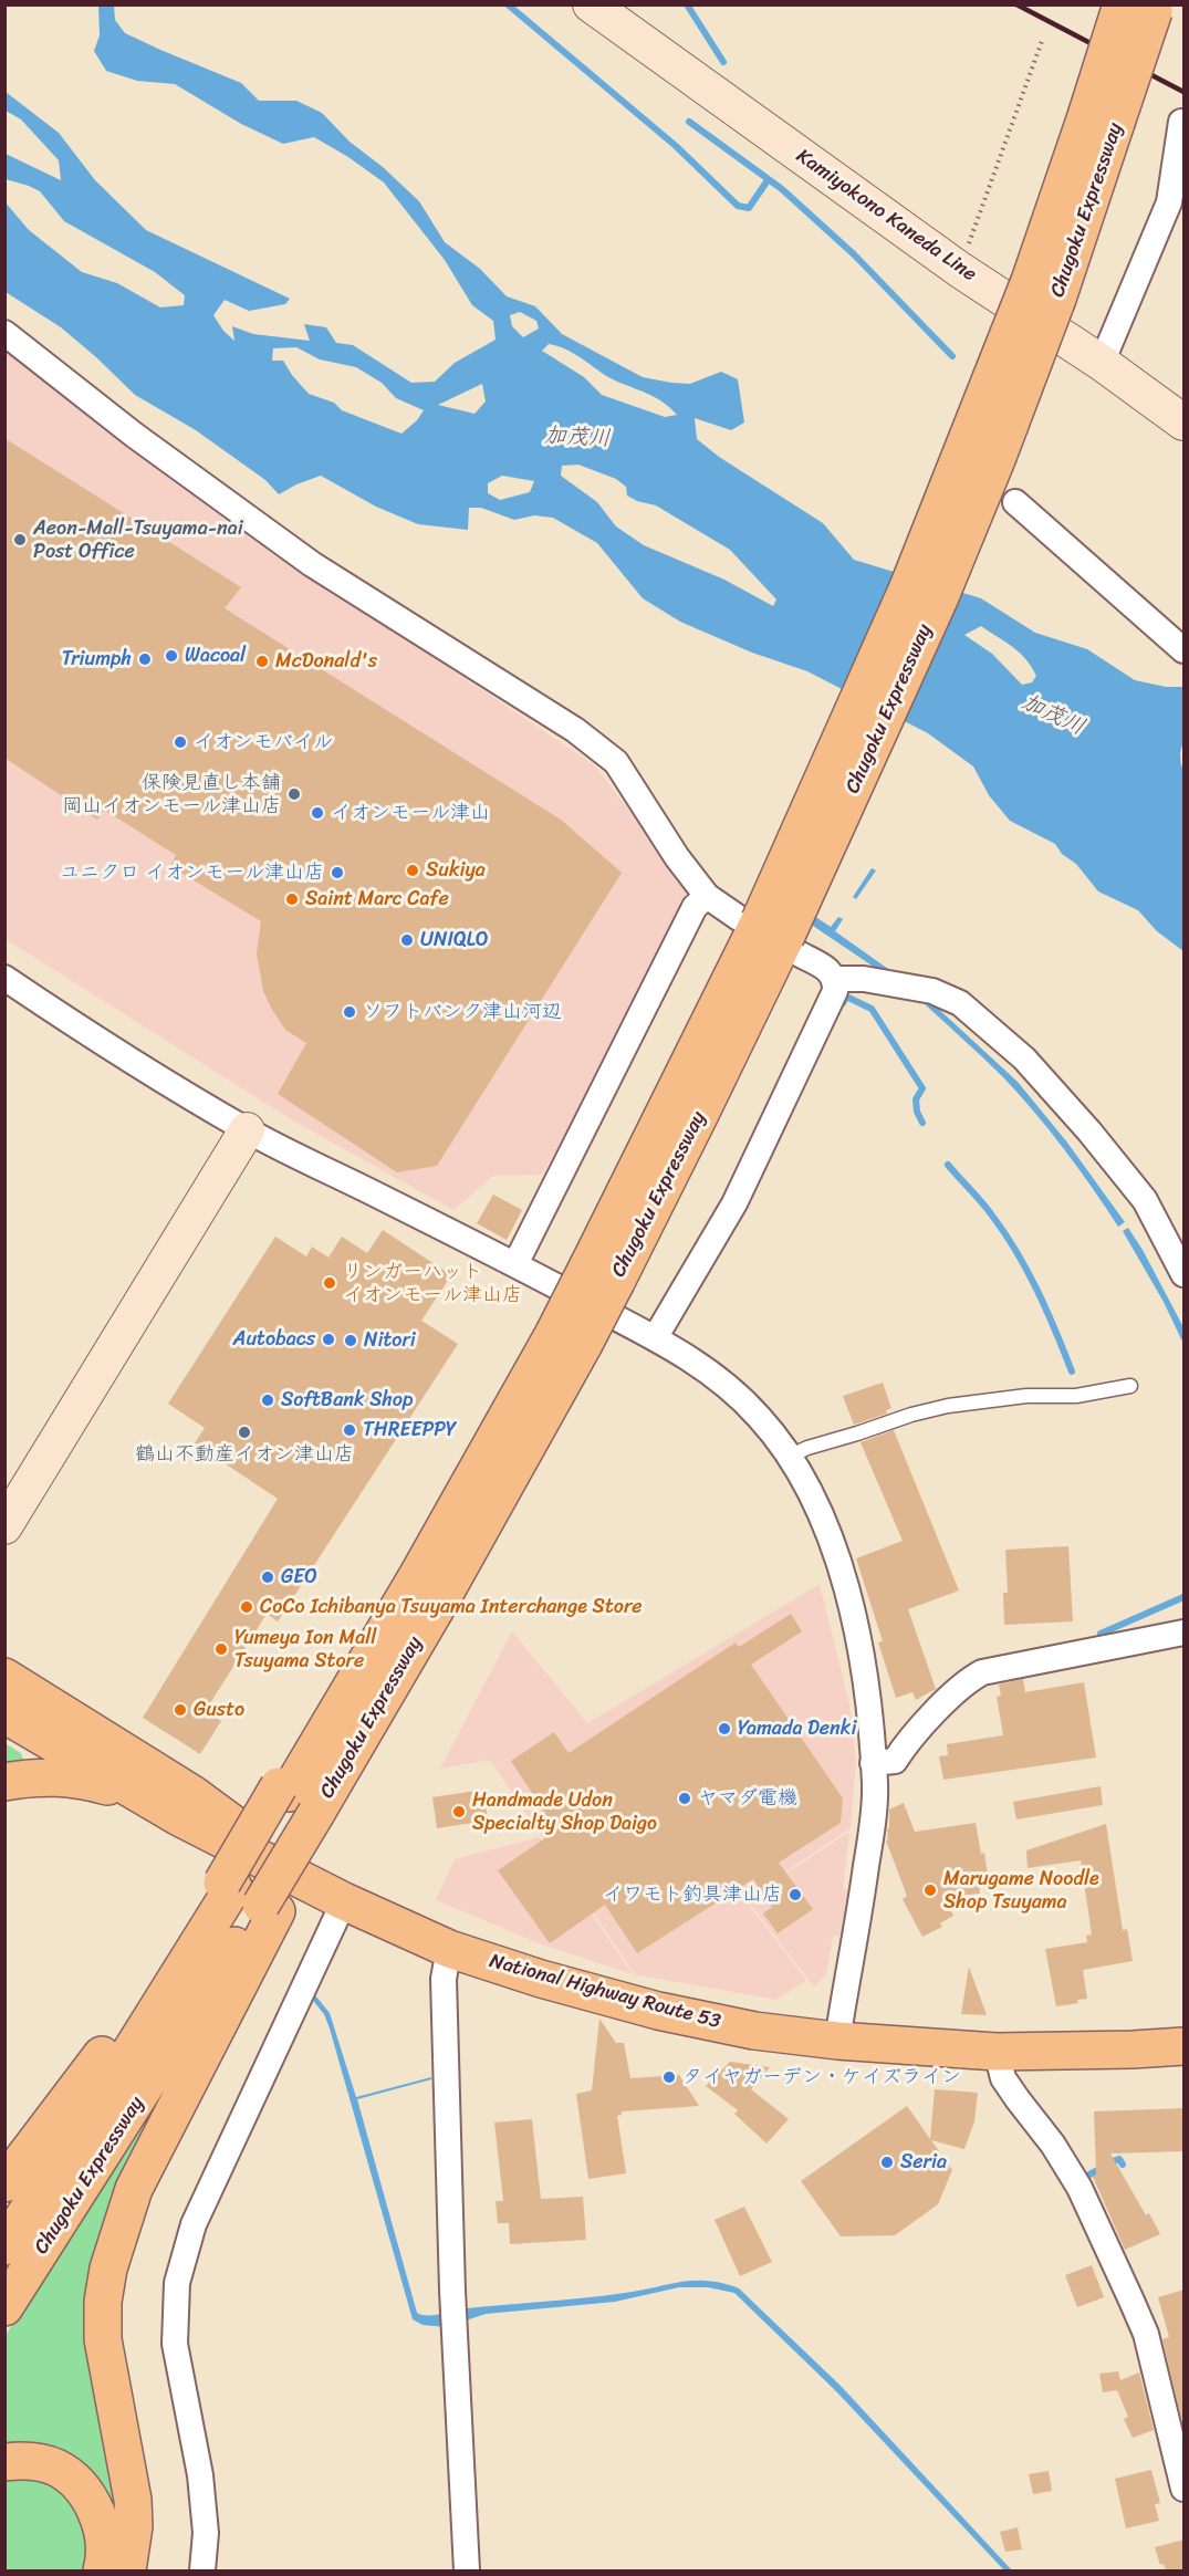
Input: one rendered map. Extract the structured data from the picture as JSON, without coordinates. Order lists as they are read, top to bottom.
{
  "streets": {
    "highway": ["Chugoku Expressway", "National Highway Route 53"],
    "main road": ["Kamiyokono Kaneda Line"]
  },
  "water": ["加茂川"],
  "places": [
    "Aeon-Mall-Tsuyama-nai Post Office",
    "Wacoal",
    "Triumph",
    "McDonald's",
    "イオンモバイル",
    "保険見直し本舗 岡山イオンモール津山店",
    "イオンモール津山",
    "Sukiya",
    "ユニクロ イオンモール津山店",
    "Saint Marc Cafe",
    "UNIQLO",
    "ソフトバンク津山河辺",
    "リンガーハット イオンモール津山店",
    "Autobacs",
    "Nitori",
    "SoftBank Shop",
    "THREEPPY",
    "鶴山不動産イオン津山店",
    "GEO",
    "CoCo Ichibanya Tsuyama Interchange Store",
    "Yumeya Ion Mall Tsuyama Store",
    "Gusto",
    "Yamada Denki",
    "ヤマダ電機",
    "Handmade Udon Specialty Shop Daigo",
    "Marugame Noodle Shop Tsuyama",
    "イワモト釣具津山店",
    "タイヤガーデン・ケイズライン",
    "Seria"
  ]
}
